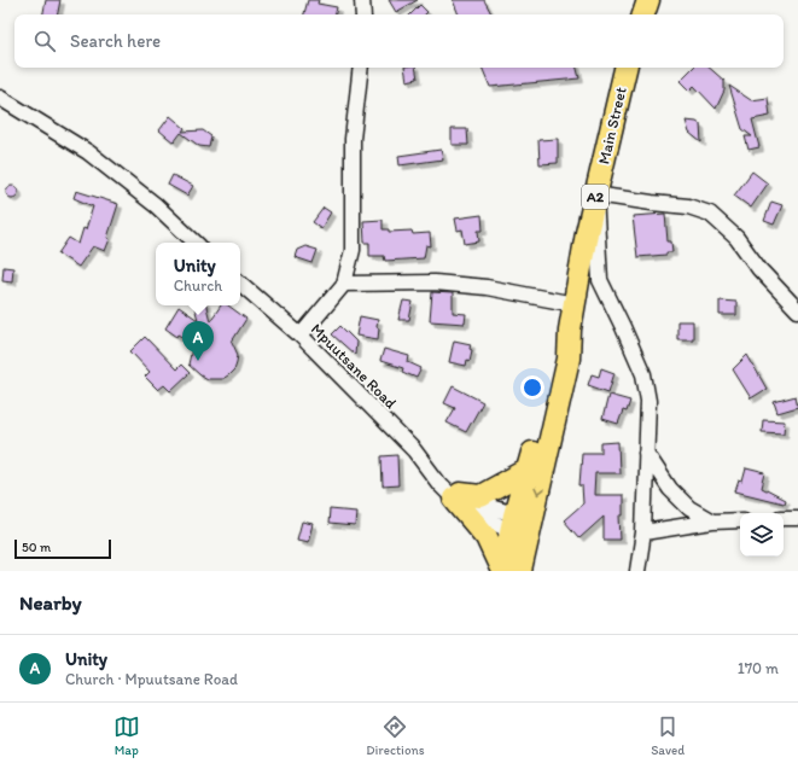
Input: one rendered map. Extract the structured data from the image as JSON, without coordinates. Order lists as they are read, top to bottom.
{
  "streets": {
    "highway": ["Main Street", "A2"],
    "street": ["Mpuutsane Road"]
  },
  "crossings": [
    ["Main Street", "A2"],
    ["Main Street", "Mpuutsane Road"],
    ["A2", "Mpuutsane Road"]
  ],
  "scale_bar": "50 m",
  "page": {
    "search": "Search here",
    "popup": ["Unity", "Church"],
    "pins": "A",
    "scale": "50 m",
    "heading": "Nearby",
    "list": [
      {
        "mark": "A",
        "name": "Unity",
        "note": "Church · Mpuutsane Road",
        "value": "170 m"
      }
    ],
    "nav": ["Map", "Directions", "Saved"]
  }
}
